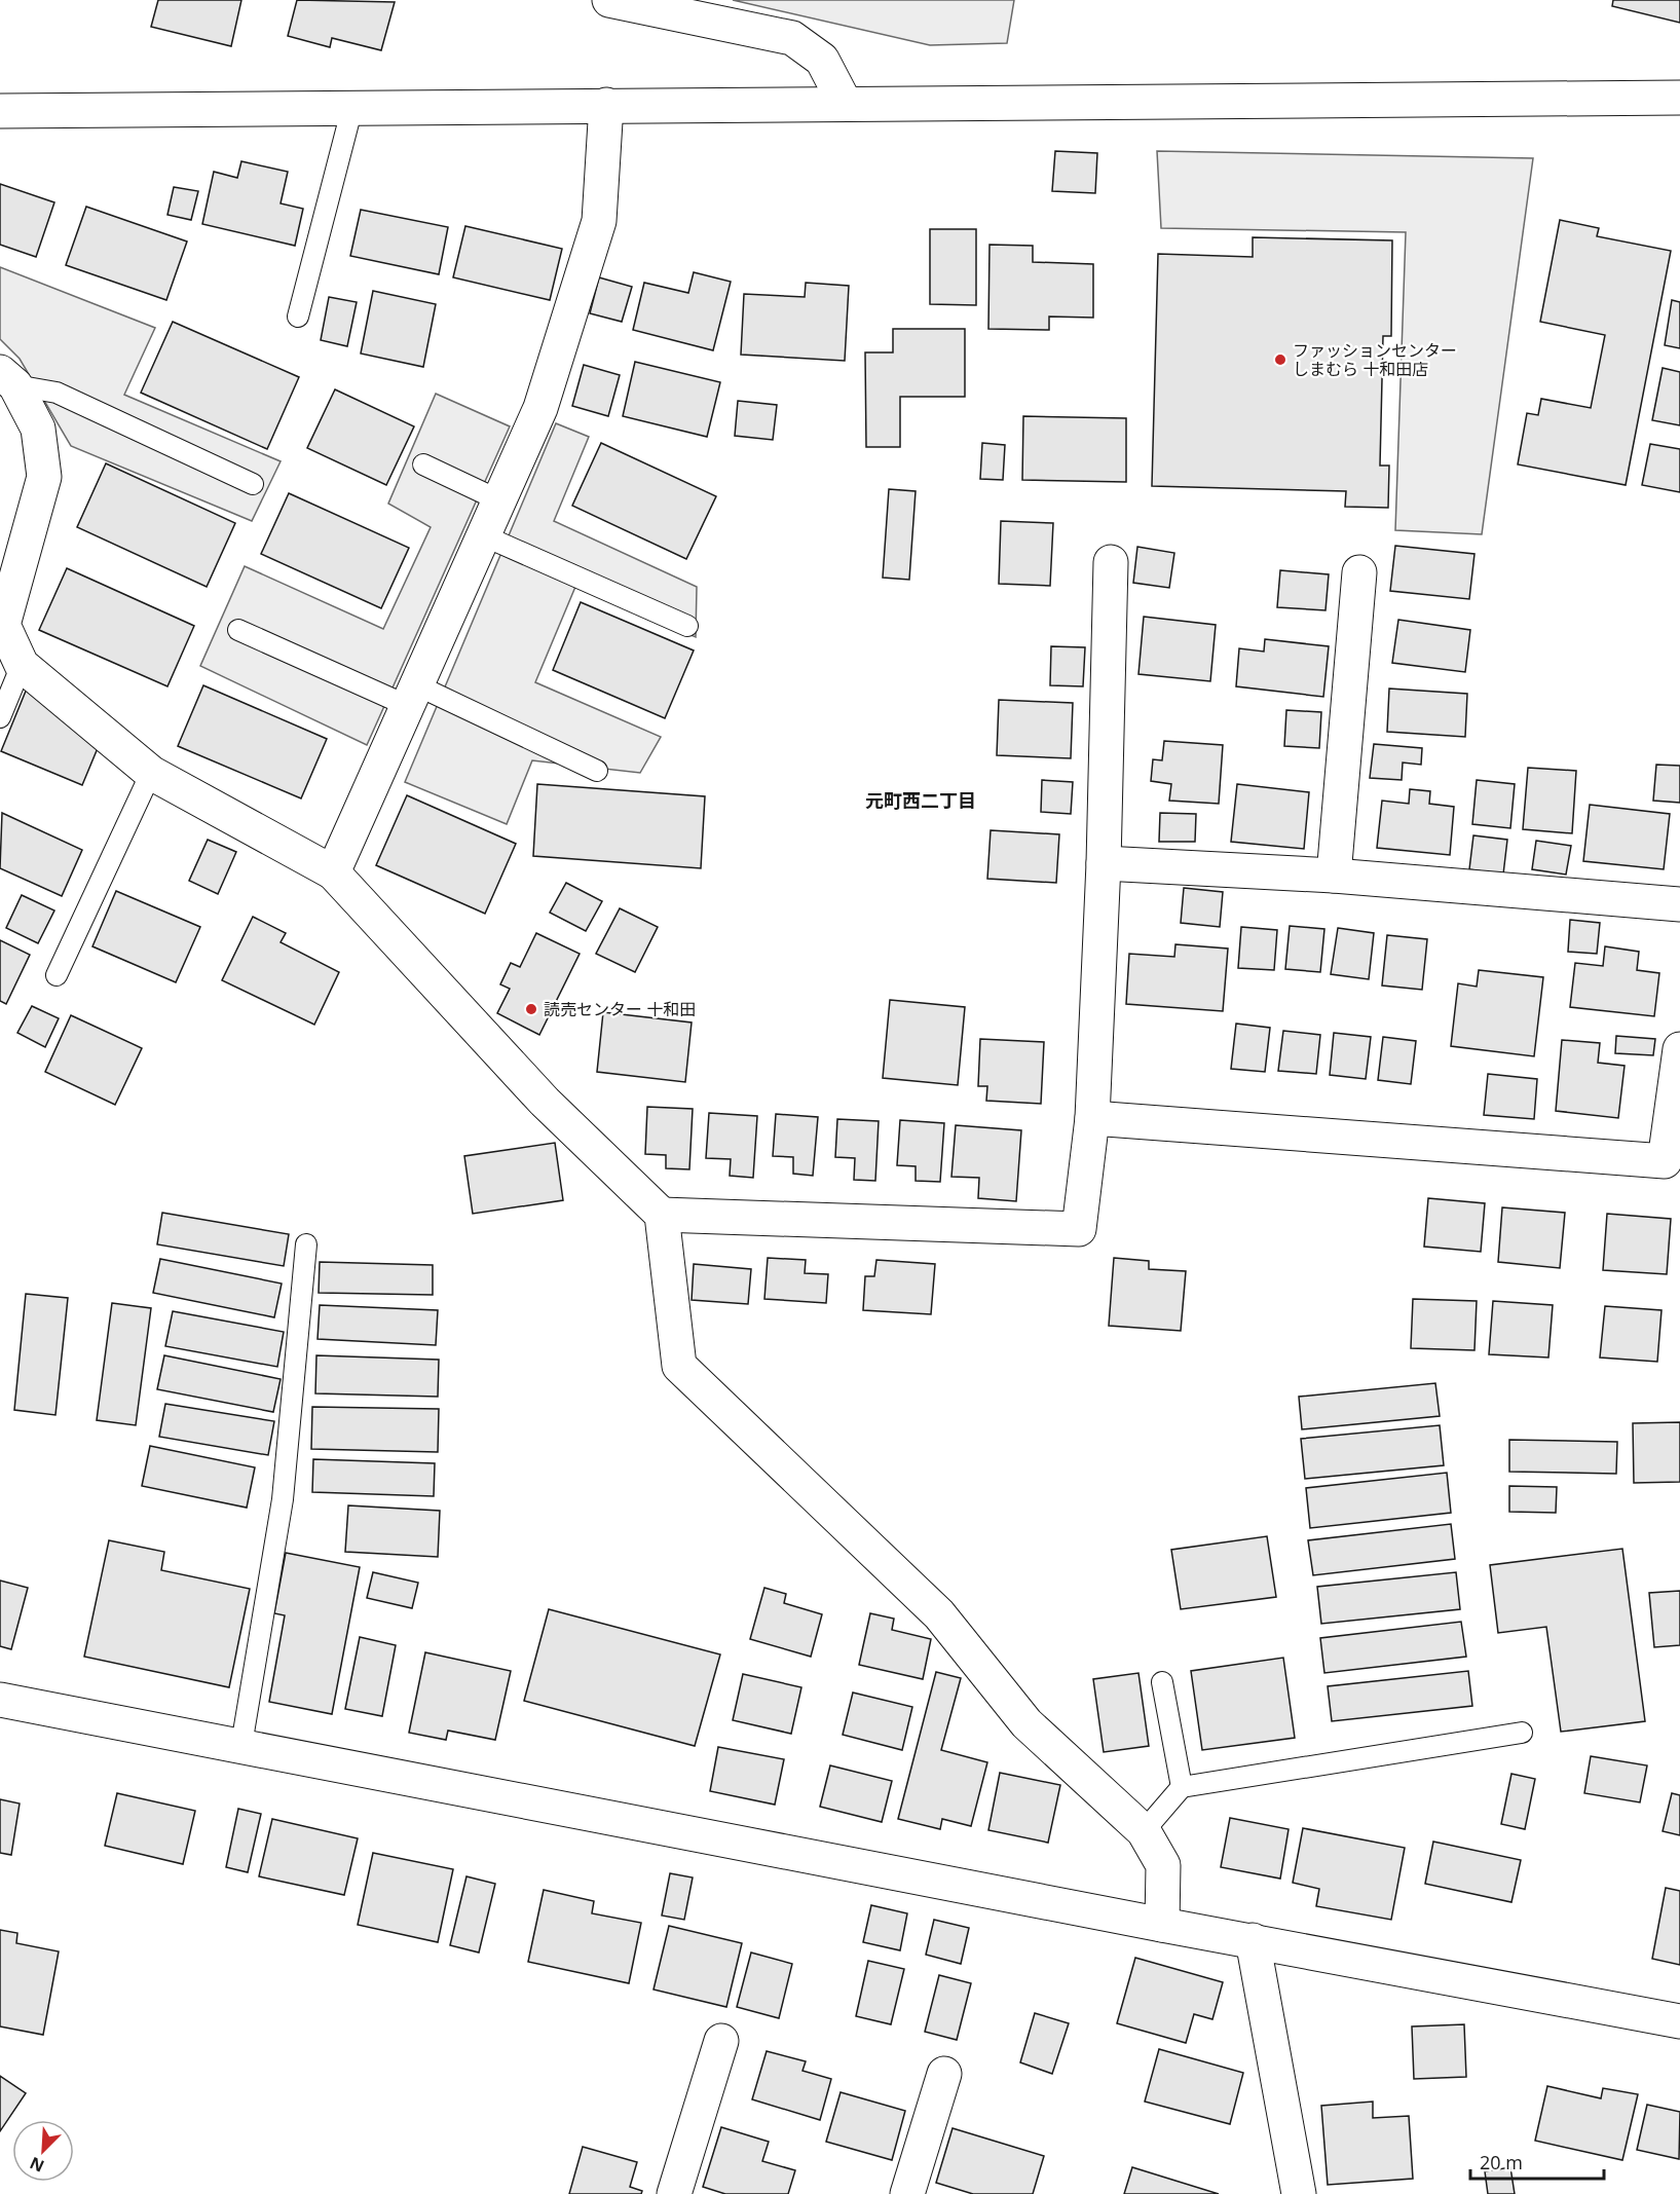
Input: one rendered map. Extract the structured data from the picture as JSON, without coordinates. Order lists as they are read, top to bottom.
{
  "districts": ["元町西二丁目"],
  "places": ["ファッションセンター しまむら 十和田店", "読売センター 十和田"],
  "scale_bar": "20 m",
  "north": "bottom left"
}
